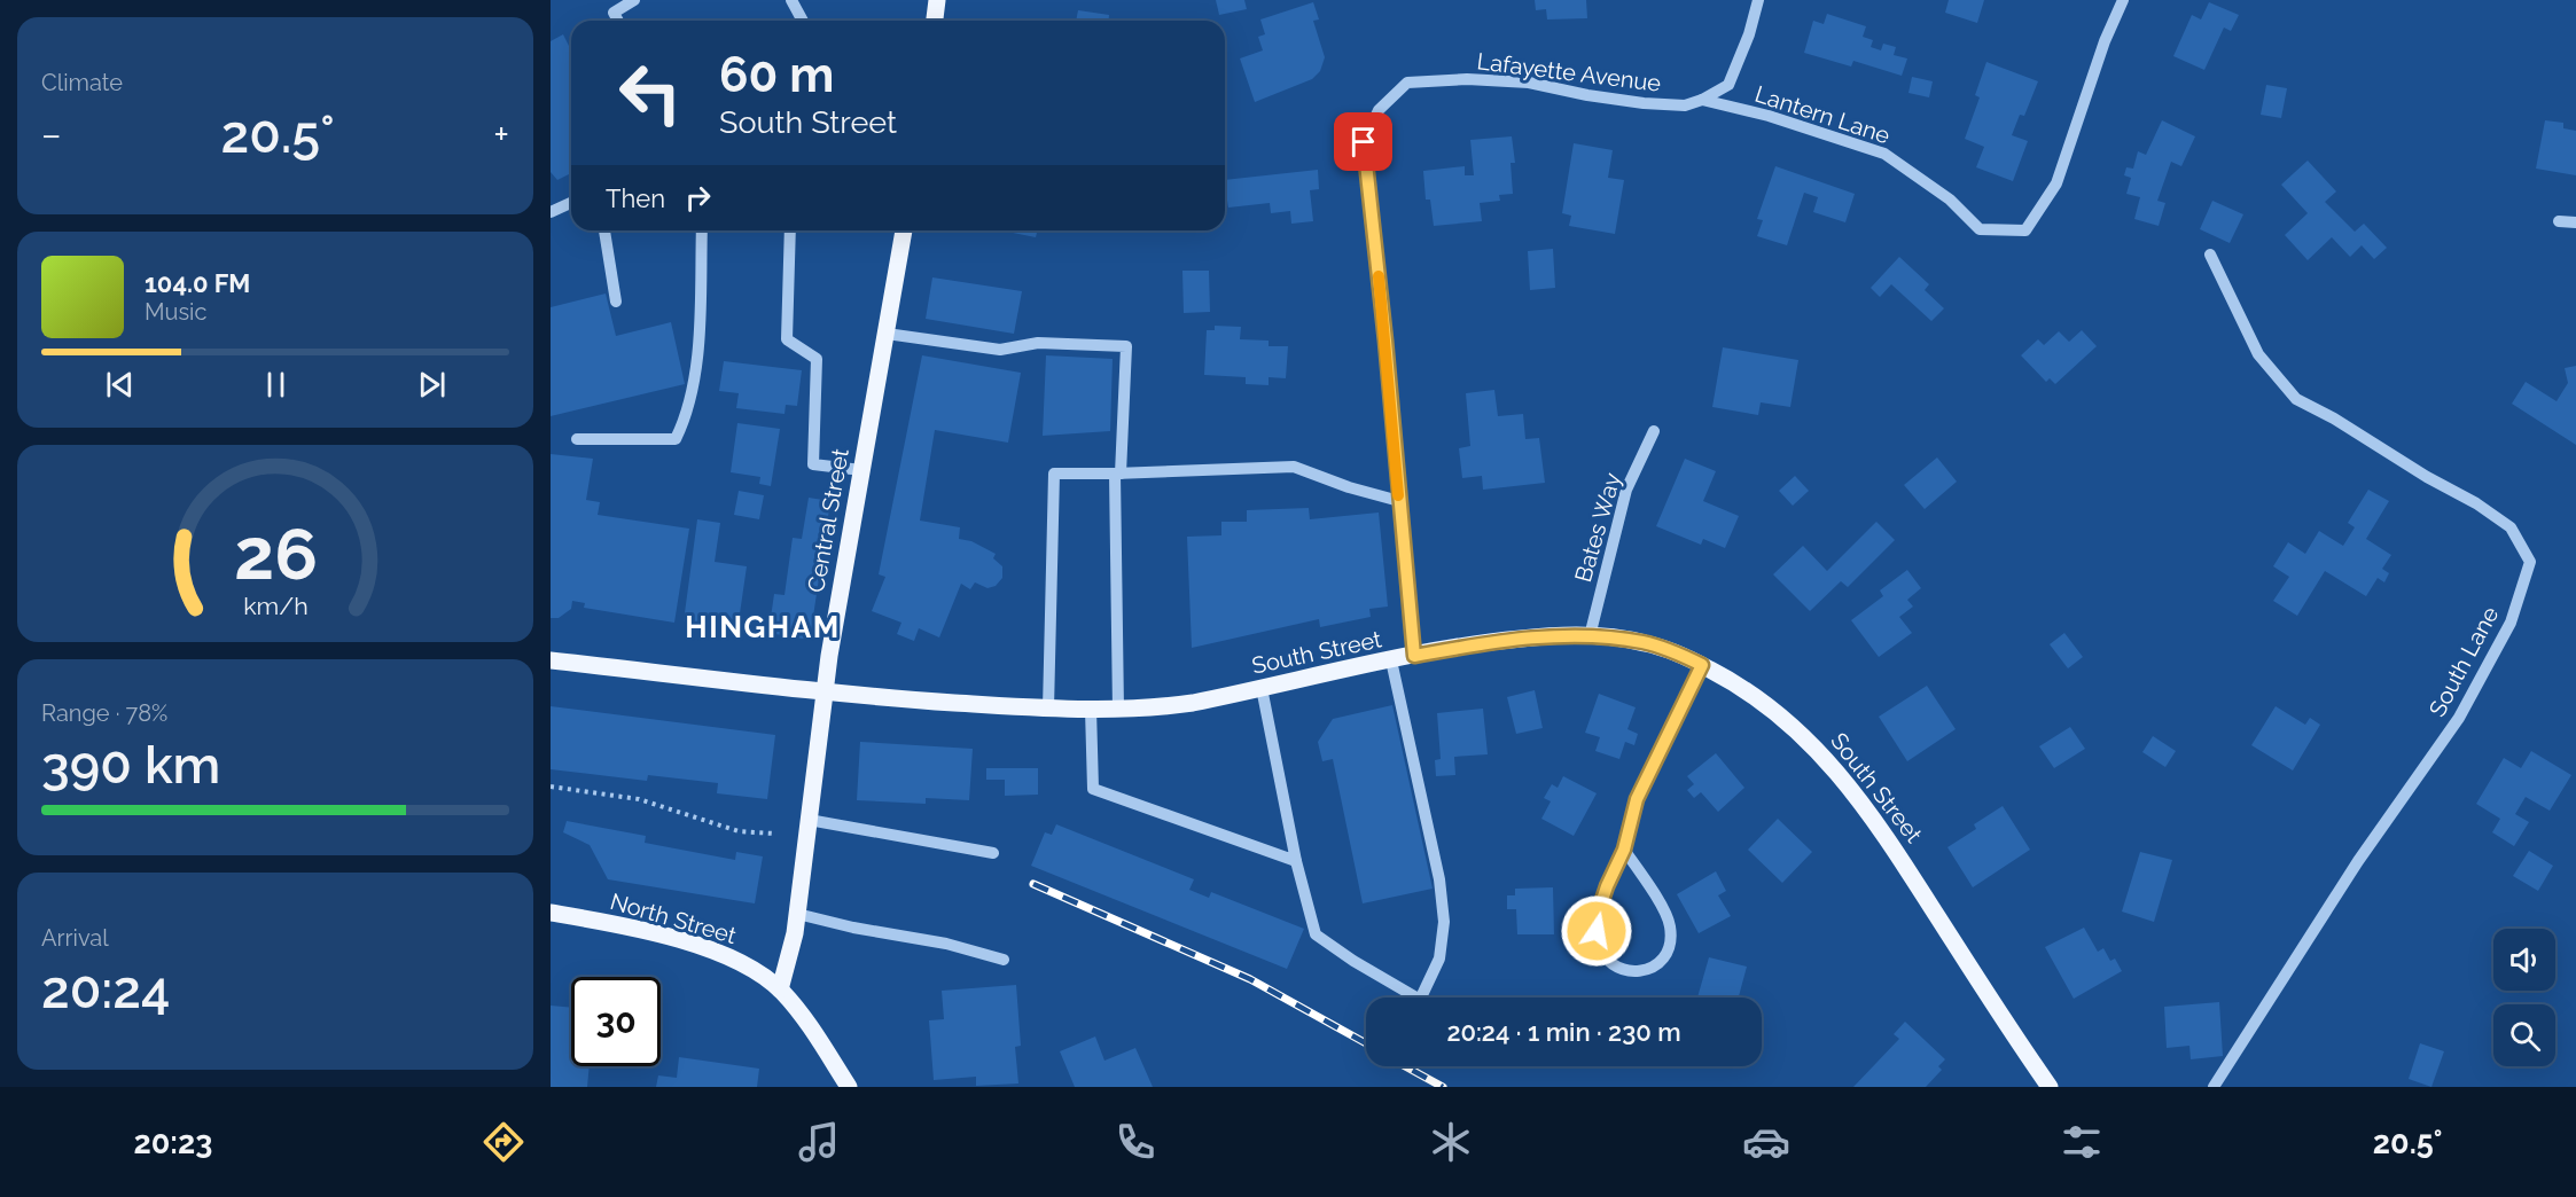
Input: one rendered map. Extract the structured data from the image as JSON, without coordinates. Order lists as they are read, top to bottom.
{
  "streets": {
    "main road": ["Central Street", "South Street", "North Street"],
    "street": [
      "Lafayette Avenue",
      "Lantern Lane",
      "Bates Way",
      "South Lane"
    ]
  },
  "crossings": [
    ["Lafayette Avenue", "Lantern Lane"],
    ["Lafayette Avenue", "South Street"],
    ["Central Street", "South Street"],
    ["Central Street", "North Street"],
    ["Bates Way", "South Street"]
  ],
  "districts": ["HINGHAM"],
  "page": {
    "tile": [
      "Climate",
      ["Range · 78%", "390 km"],
      ["Arrival", "20:24"]
    ],
    "turn": ["60 m", "South Street"],
    "heat": ["−", "20.5°", "+"],
    "then": "Then",
    "song": ["104.0 FM", "Music"],
    "limit": "30",
    "trip": "20:24 · 1 min · 230 m",
    "tabs": ["20:23", "20.5°"],
    "gauge": ["26", "km/h"]
  }
}
